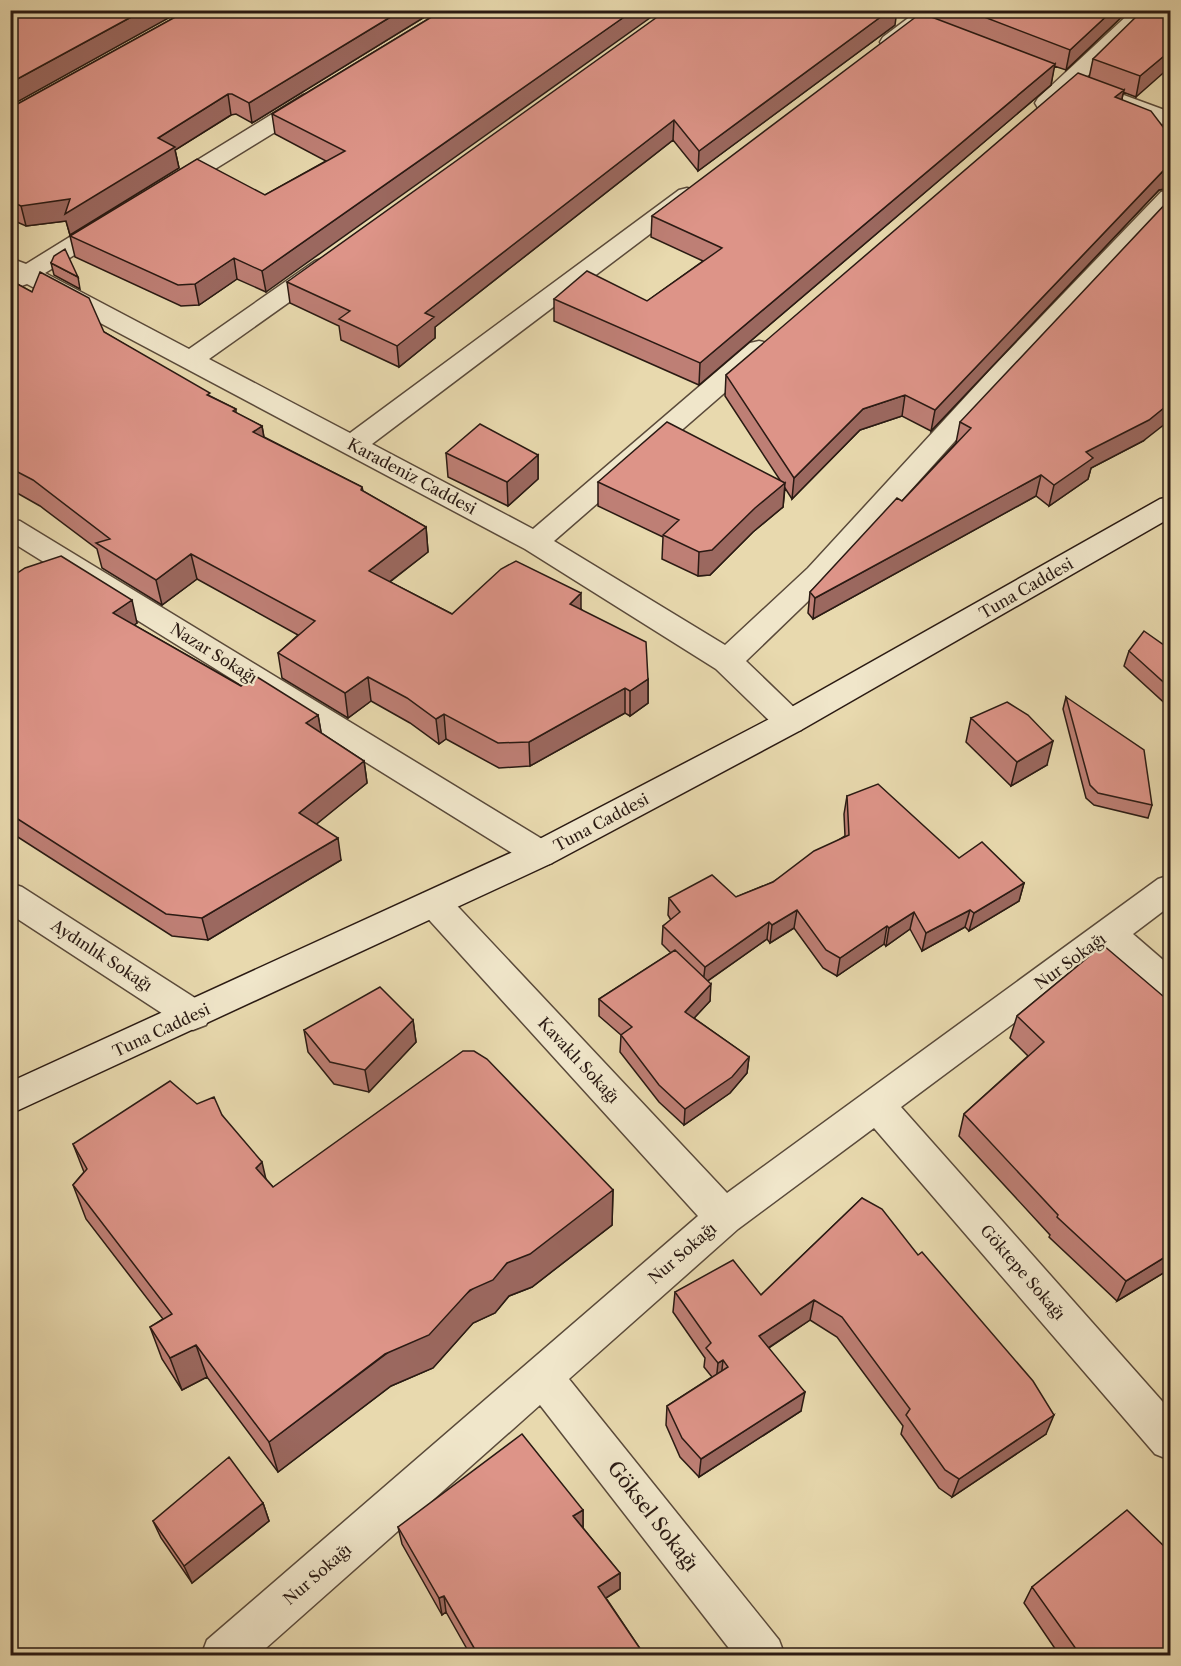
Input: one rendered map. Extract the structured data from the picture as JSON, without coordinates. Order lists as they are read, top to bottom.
{
  "streets": {
    "street": [
      "Karadeniz Caddesi",
      "Tuna Caddesi",
      "Nazar Sokağı",
      "Aydınlık Sokağı",
      "Nur Sokağı",
      "Kavaklı Sokağı",
      "Göktepe Sokağı",
      "Göksel Sokağı"
    ]
  },
  "crossings": [
    ["Karadeniz Caddesi", "Tuna Caddesi"],
    ["Tuna Caddesi", "Nazar Sokağı"],
    ["Tuna Caddesi", "Aydınlık Sokağı"],
    ["Tuna Caddesi", "Kavaklı Sokağı"],
    ["Nur Sokağı", "Kavaklı Sokağı"],
    ["Nur Sokağı", "Göktepe Sokağı"],
    ["Nur Sokağı", "Göksel Sokağı"]
  ]
}
